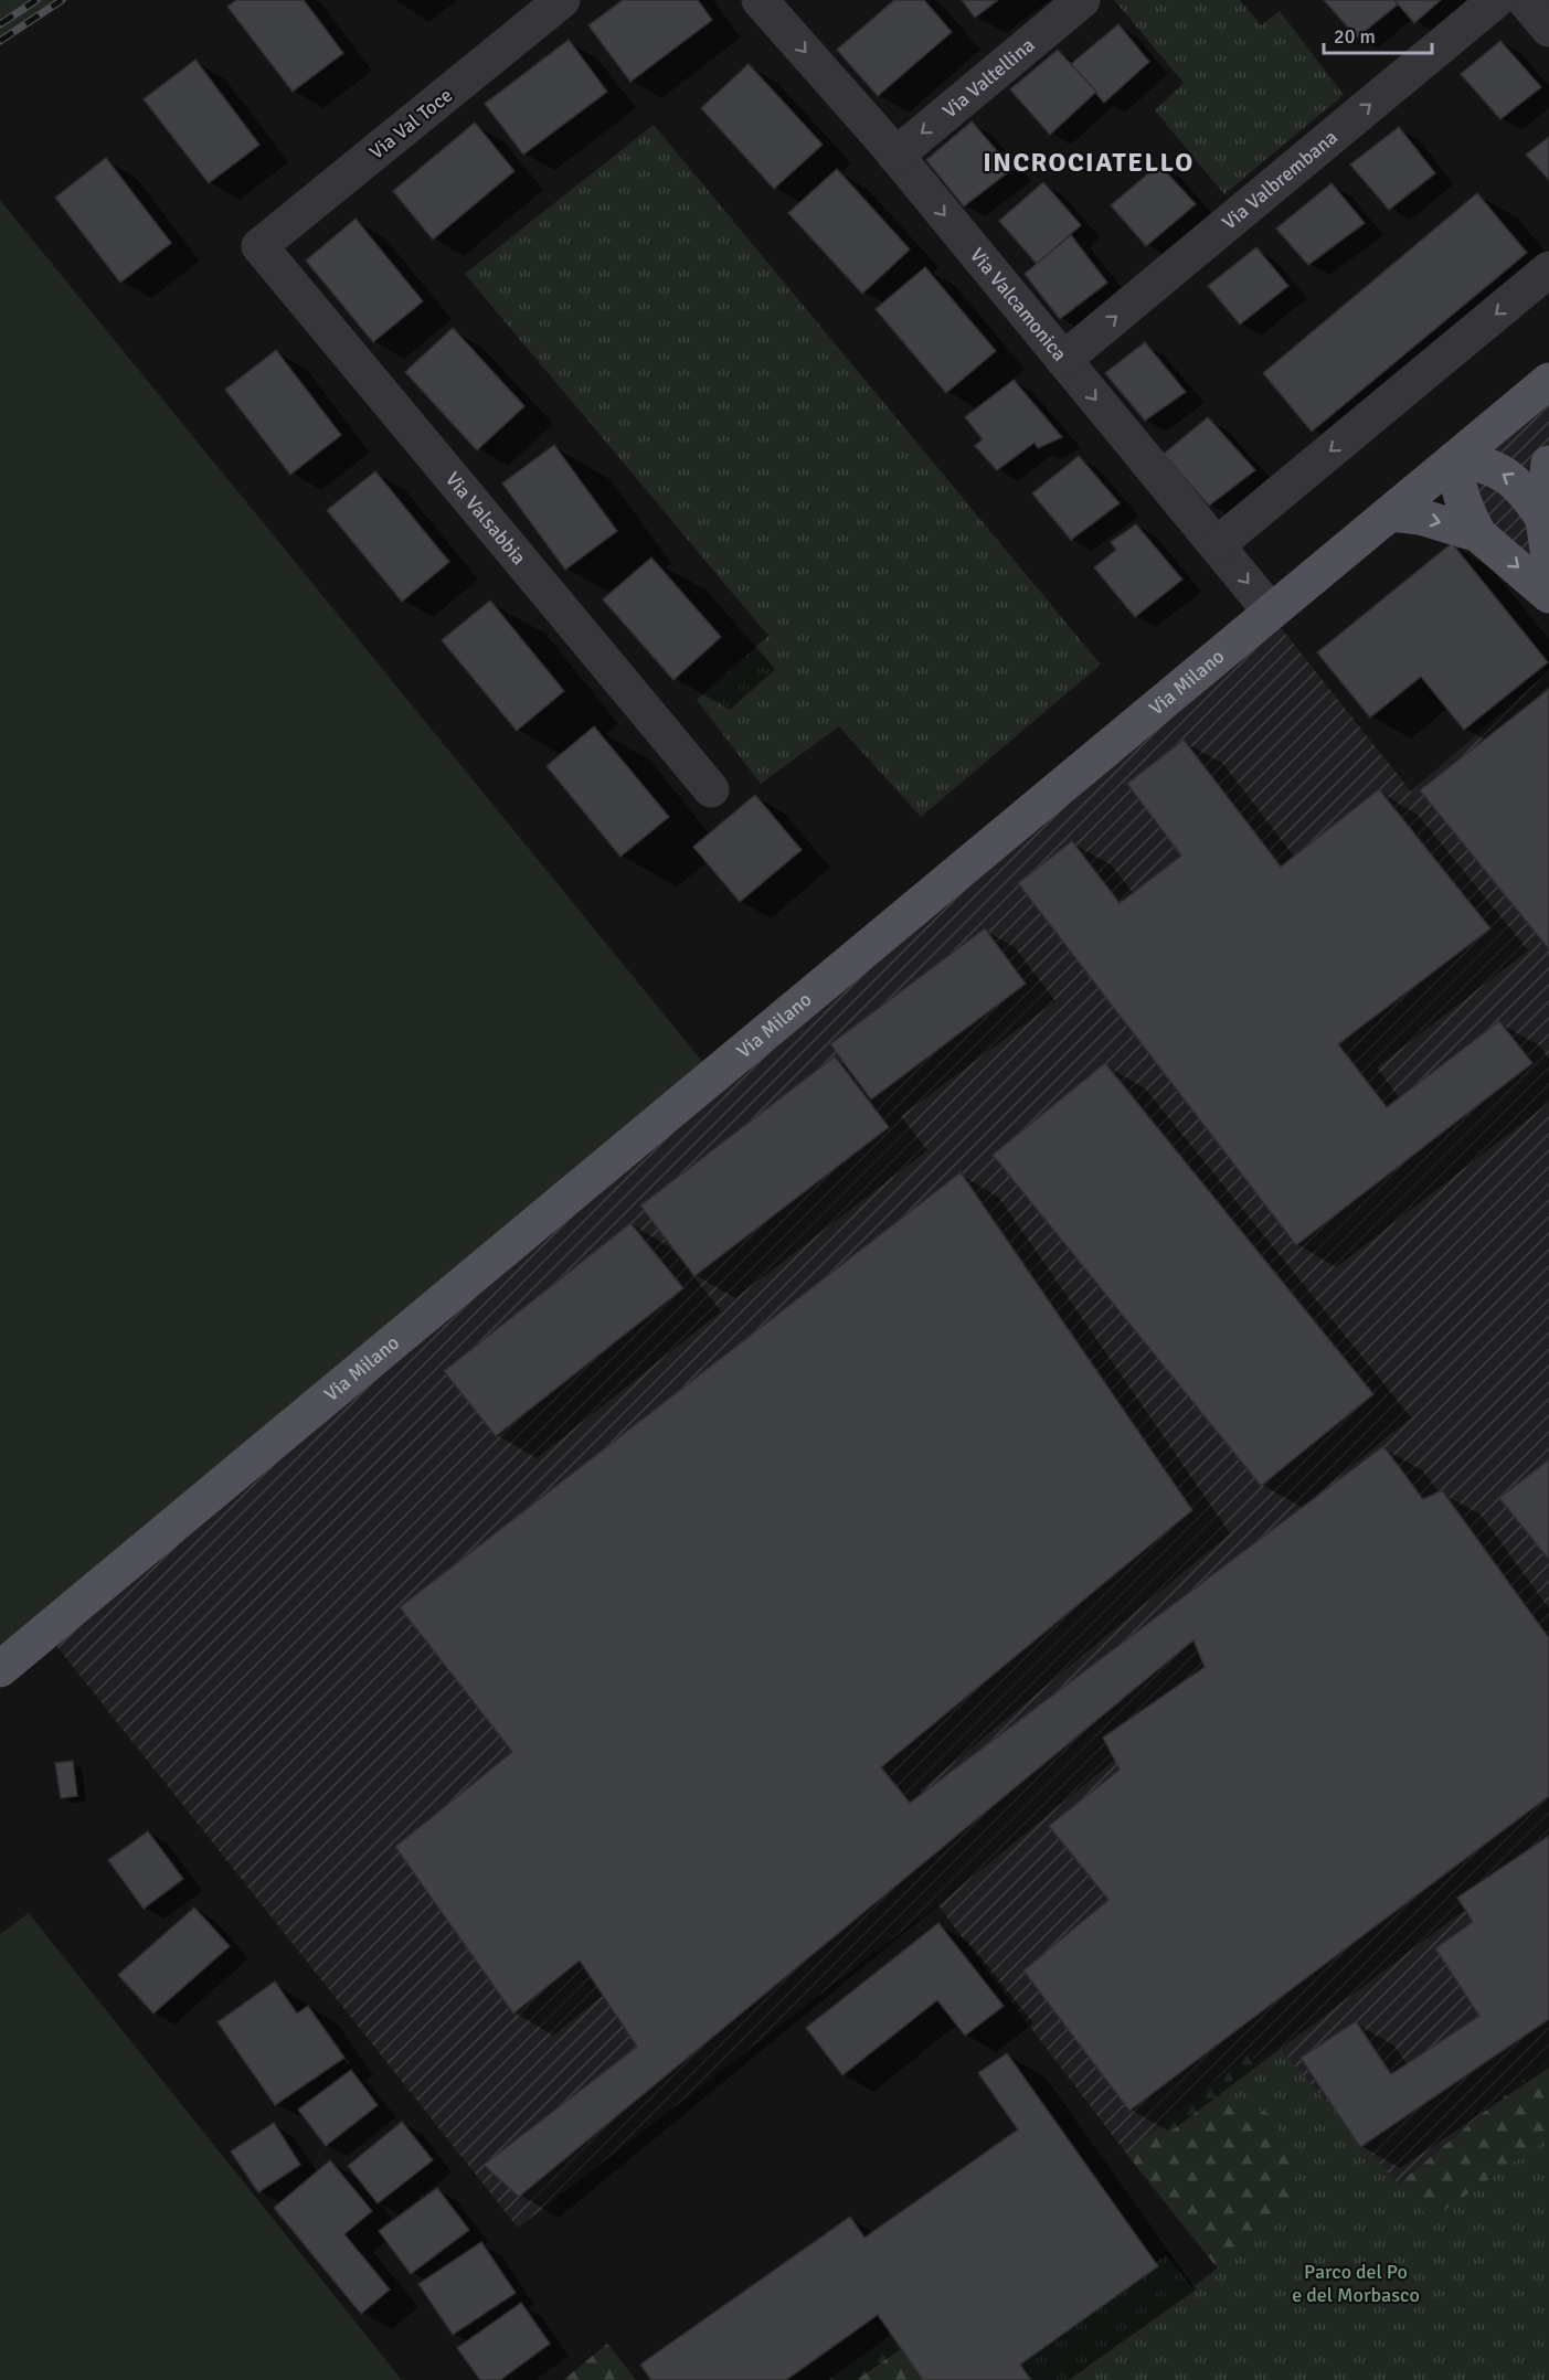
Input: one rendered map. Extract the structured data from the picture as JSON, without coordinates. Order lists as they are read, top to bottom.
{
  "streets": {
    "main road": ["Via Milano"],
    "street": [
      "Via Valtellina",
      "Via Val Toce",
      "Via Valbrembana",
      "Via Valcamonica",
      "Via Valsabbia"
    ]
  },
  "crossings": [
    ["Via Valtellina", "Via Valcamonica"],
    ["Via Val Toce", "Via Valsabbia"],
    ["Via Valbrembana", "Via Valcamonica"],
    ["Via Valcamonica", "Via Milano"]
  ],
  "one_way": ["Via Valtellina", "Via Valcamonica"],
  "districts": ["INCROCIATELLO"],
  "parks": ["Parco del Po e del Morbasco"],
  "scale_bar": "20 m"
}
